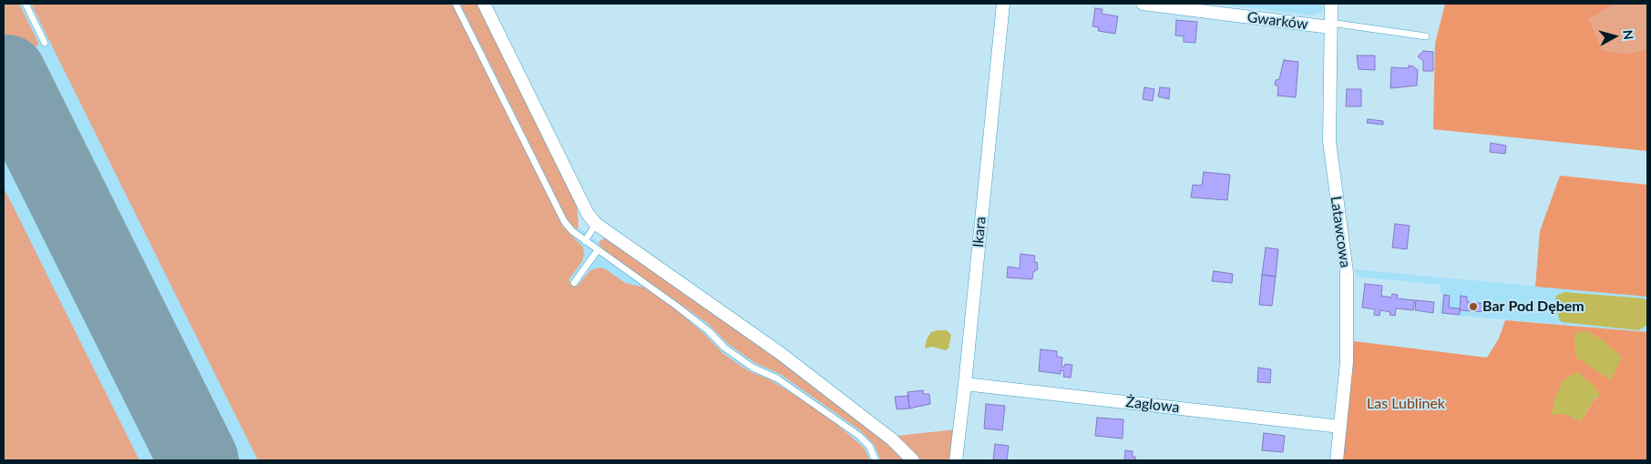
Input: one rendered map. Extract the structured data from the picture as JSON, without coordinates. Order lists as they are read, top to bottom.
{
  "streets": {
    "street": [
      "Gwarków",
      "Ikara",
      "Latawcowa",
      "Żaglowa"
    ]
  },
  "crossings": [
    ["Gwarków", "Latawcowa"],
    ["Ikara", "Żaglowa"],
    ["Latawcowa", "Żaglowa"]
  ],
  "parks": ["Las Lublinek"],
  "places": ["Bar Pod Dębem"],
  "north": "right"
}
